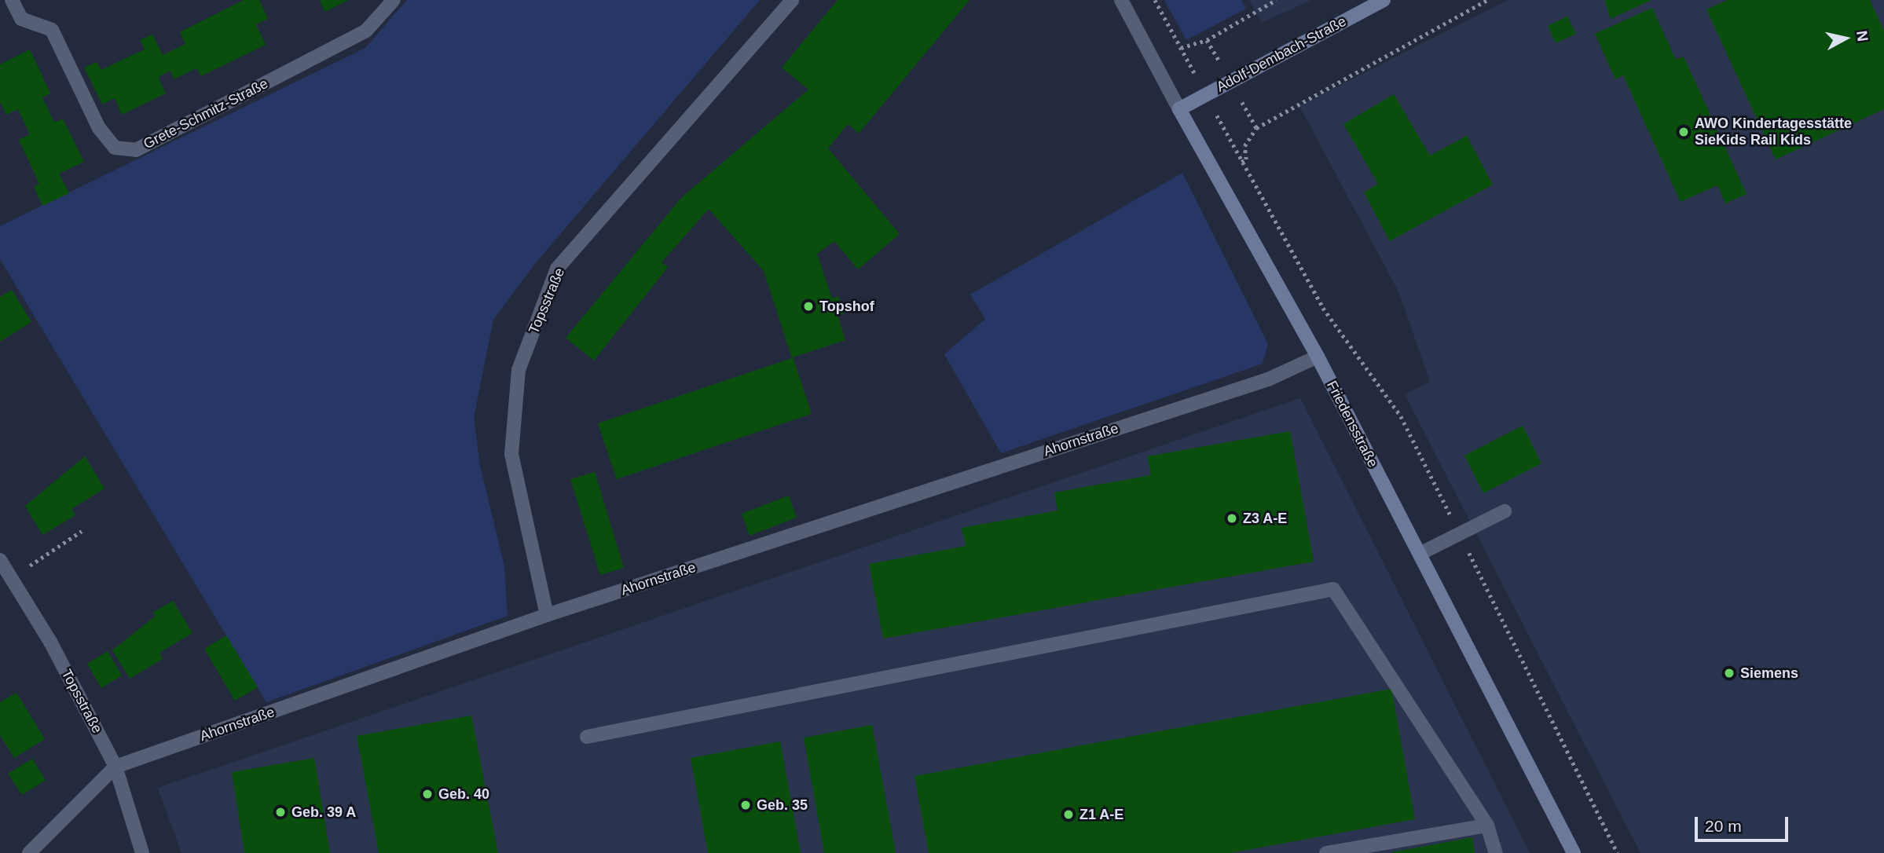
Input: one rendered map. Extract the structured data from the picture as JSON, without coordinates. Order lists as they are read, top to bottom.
{
  "streets": {
    "main road": ["Adolf-Dembach-Straße", "Friedensstraße"],
    "street": ["Grete-Schmitz-Straße", "Topsstraße", "Ahornstraße"]
  },
  "crossings": [
    ["Adolf-Dembach-Straße", "Friedensstraße"],
    ["Topsstraße", "Ahornstraße"],
    ["Friedensstraße", "Ahornstraße"]
  ],
  "places": [
    "AWO Kindertagesstätte SieKids Rail Kids",
    "Topshof",
    "Z3 A-E",
    "Siemens",
    "Geb. 40",
    "Geb. 35",
    "Geb. 39 A",
    "Z1 A-E"
  ],
  "scale_bar": "20 m",
  "north": "right"
}
